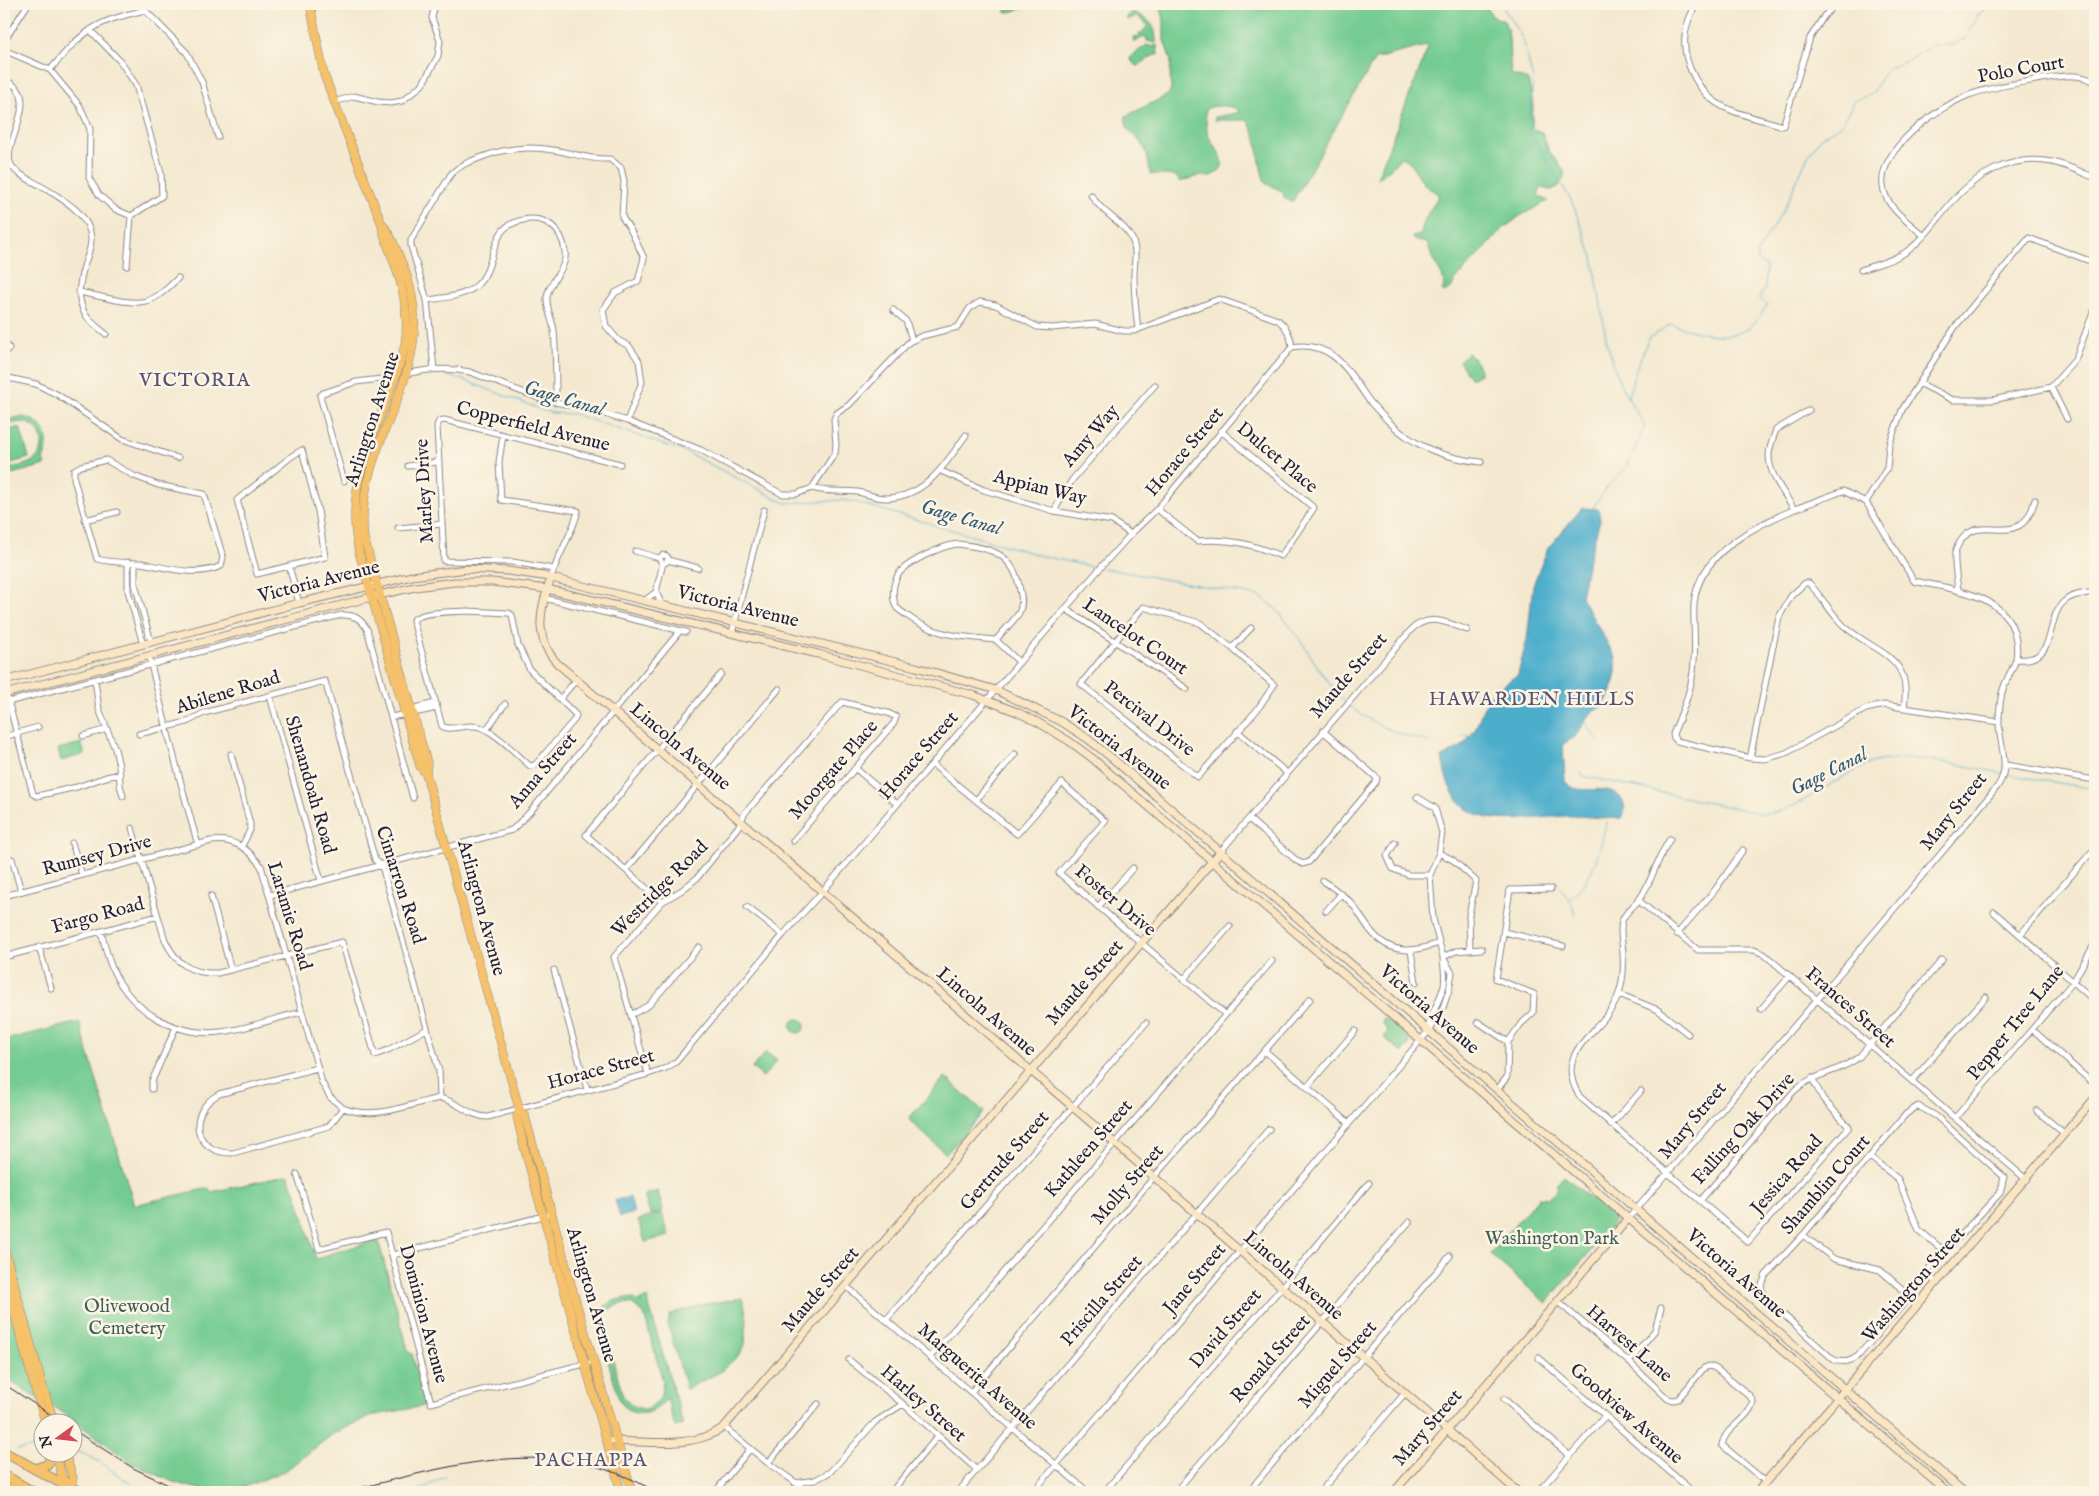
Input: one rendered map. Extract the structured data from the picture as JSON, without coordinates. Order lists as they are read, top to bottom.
{
  "streets": {
    "main road": [
      "Arlington Avenue",
      "Victoria Avenue",
      "Maude Street",
      "Lincoln Avenue",
      "Mary Street",
      "Washington Street"
    ],
    "street": [
      "Polo Court",
      "Copperfield Avenue",
      "Amy Way",
      "Horace Street",
      "Dulcet Place",
      "Appian Way",
      "Marley Drive",
      "Lancelot Court",
      "Abilene Road",
      "Percival Drive",
      "Moorgate Place",
      "Anna Street",
      "Shenandoah Road",
      "Rumsey Drive",
      "Cimarron Road",
      "Westridge Road",
      "Foster Drive",
      "Fargo Road",
      "Laramie Road",
      "Frances Street",
      "Pepper Tree Lane",
      "Falling Oak Drive",
      "Kathleen Street",
      "Gertrude Street",
      "Jessica Road",
      "Molly Street",
      "Shamblin Court",
      "Jane Street",
      "Priscilla Street",
      "Dominion Avenue",
      "David Street",
      "Harvest Lane",
      "Ronald Street",
      "Miguel Street",
      "Marguerita Avenue",
      "Harley Street",
      "Goodview Avenue"
    ]
  },
  "crossings": [
    ["Arlington Avenue", "Horace Street"],
    ["Arlington Avenue", "Victoria Avenue"],
    ["Arlington Avenue", "Maude Street"],
    ["Arlington Avenue", "Anna Street"],
    ["Arlington Avenue", "Dominion Avenue"],
    ["Copperfield Avenue", "Marley Drive"],
    ["Copperfield Avenue", "Lincoln Avenue"],
    ["Amy Way", "Appian Way"],
    ["Horace Street", "Dulcet Place"],
    ["Horace Street", "Appian Way"],
    ["Horace Street", "Victoria Avenue"],
    ["Horace Street", "Lancelot Court"],
    ["Horace Street", "Lincoln Avenue"],
    ["Horace Street", "Cimarron Road"],
    ["Horace Street", "Westridge Road"],
    ["Horace Street", "Foster Drive"],
    ["Marley Drive", "Lincoln Avenue"],
    ["Victoria Avenue", "Maude Street"],
    ["Victoria Avenue", "Lincoln Avenue"],
    ["Victoria Avenue", "Mary Street"],
    ["Victoria Avenue", "Jane Street"],
    ["Victoria Avenue", "Washington Street"],
    ["Lancelot Court", "Percival Drive"],
    ["Maude Street", "Lincoln Avenue"],
    ["Maude Street", "Foster Drive"],
    ["Maude Street", "Marguerita Avenue"],
    ["Abilene Road", "Shenandoah Road"],
    ["Abilene Road", "Cimarron Road"],
    ["Lincoln Avenue", "Anna Street"],
    ["Lincoln Avenue", "Mary Street"],
    ["Lincoln Avenue", "Westridge Road"],
    ["Lincoln Avenue", "Kathleen Street"],
    ["Lincoln Avenue", "Gertrude Street"],
    ["Lincoln Avenue", "Molly Street"],
    ["Lincoln Avenue", "Jane Street"],
    ["Lincoln Avenue", "Priscilla Street"],
    ["Lincoln Avenue", "David Street"],
    ["Lincoln Avenue", "Ronald Street"],
    ["Lincoln Avenue", "Miguel Street"],
    ["Moorgate Place", "Westridge Road"],
    ["Anna Street", "Shenandoah Road"],
    ["Anna Street", "Rumsey Drive"],
    ["Anna Street", "Cimarron Road"],
    ["Anna Street", "Fargo Road"],
    ["Anna Street", "Laramie Road"],
    ["Mary Street", "Frances Street"],
    ["Mary Street", "Harvest Lane"],
    ["Rumsey Drive", "Fargo Road"],
    ["Rumsey Drive", "Laramie Road"],
    ["Cimarron Road", "Fargo Road"],
    ["Foster Drive", "Kathleen Street"],
    ["Fargo Road", "Laramie Road"],
    ["Frances Street", "Pepper Tree Lane"],
    ["Frances Street", "Falling Oak Drive"],
    ["Frances Street", "Washington Street"],
    ["Falling Oak Drive", "Jessica Road"],
    ["Kathleen Street", "Marguerita Avenue"],
    ["Gertrude Street", "Marguerita Avenue"],
    ["Molly Street", "Marguerita Avenue"],
    ["Jane Street", "Marguerita Avenue"],
    ["Washington Street", "Harvest Lane"],
    ["Priscilla Street", "Marguerita Avenue"],
    ["Priscilla Street", "Harley Street"]
  ],
  "districts": ["VICTORIA", "HAWARDEN HILLS", "PACHAPPA"],
  "water": ["Gage Canal"],
  "parks": ["Washington Park", "Olivewood Cemetery"],
  "north": "left"
}
